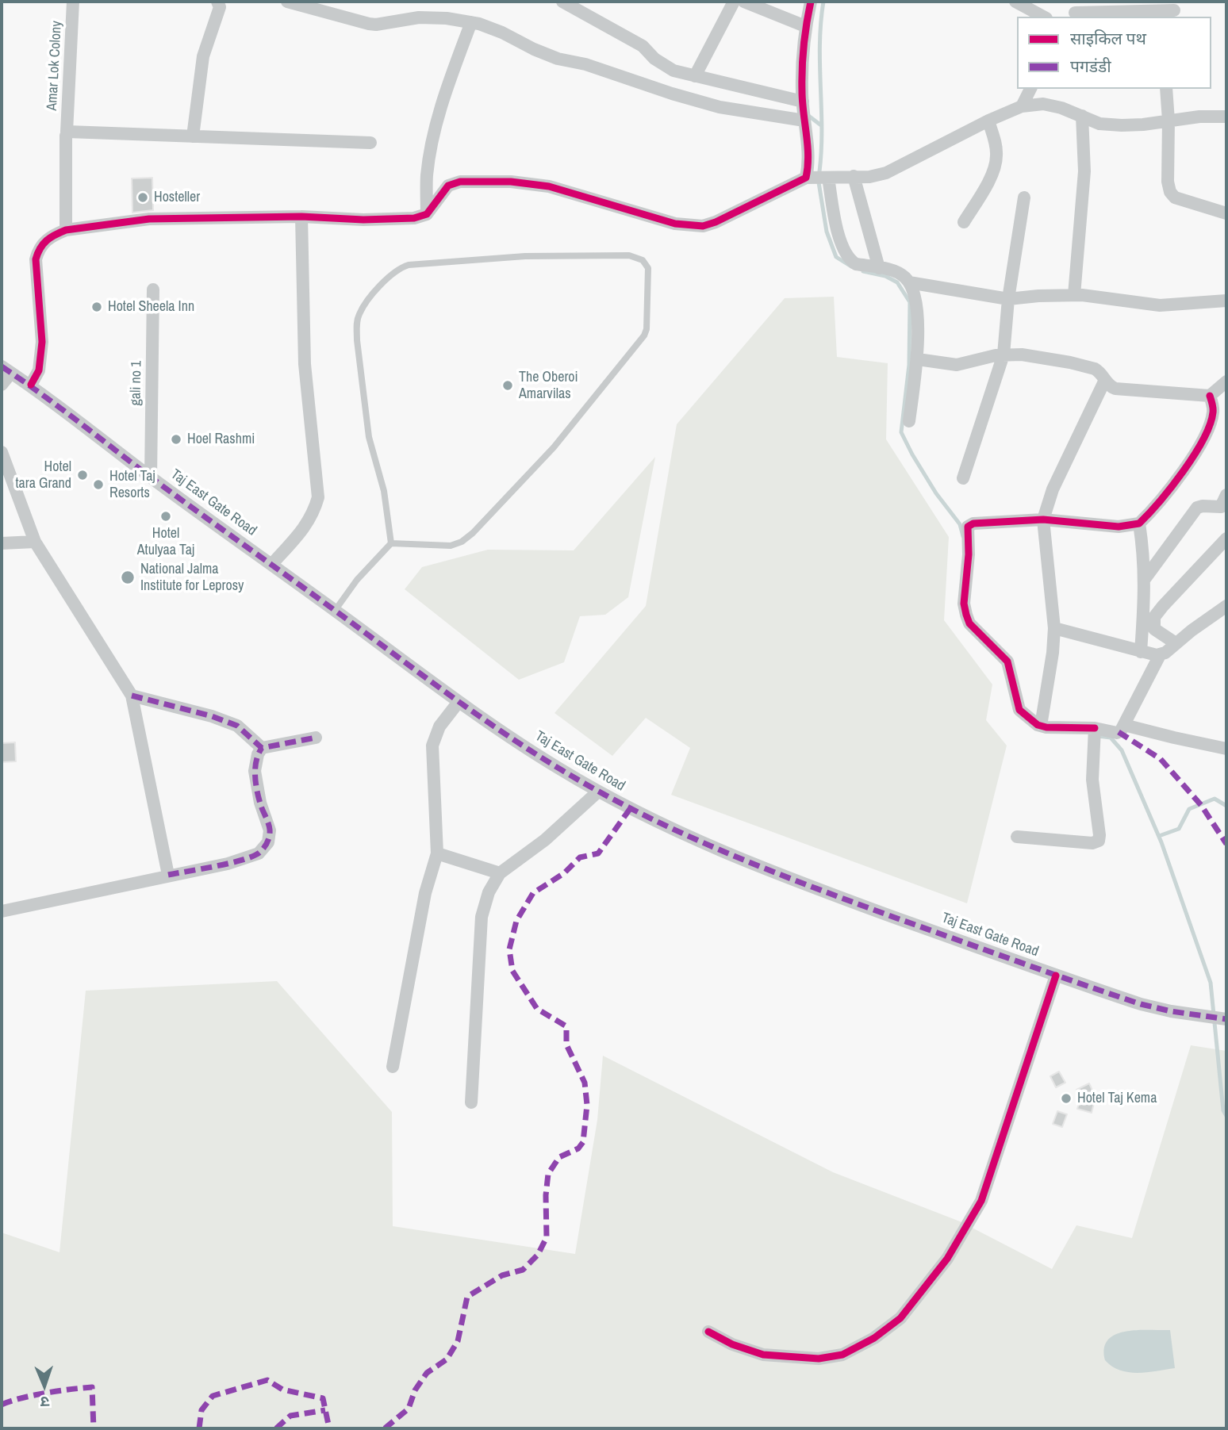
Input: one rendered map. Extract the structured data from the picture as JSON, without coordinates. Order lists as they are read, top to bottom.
{
  "streets": {
    "street": ["Amar Lok Colony", "gali no 1", "Taj East Gate Road"]
  },
  "crossings": [
    ["gali no 1", "Taj East Gate Road"]
  ],
  "places": [
    "Hosteller",
    "Hotel Sheela Inn",
    "The Oberoi Amarvilas",
    "Hoel Rashmi",
    "Hotel tara Grand",
    "Hotel Taj Resorts",
    "Hotel Atulyaa Taj",
    "National Jalma Institute for Leprosy",
    "Hotel Taj Kema"
  ],
  "legend": ["साइकिल पथ", "पगडंडी"],
  "north": "bottom"
}
